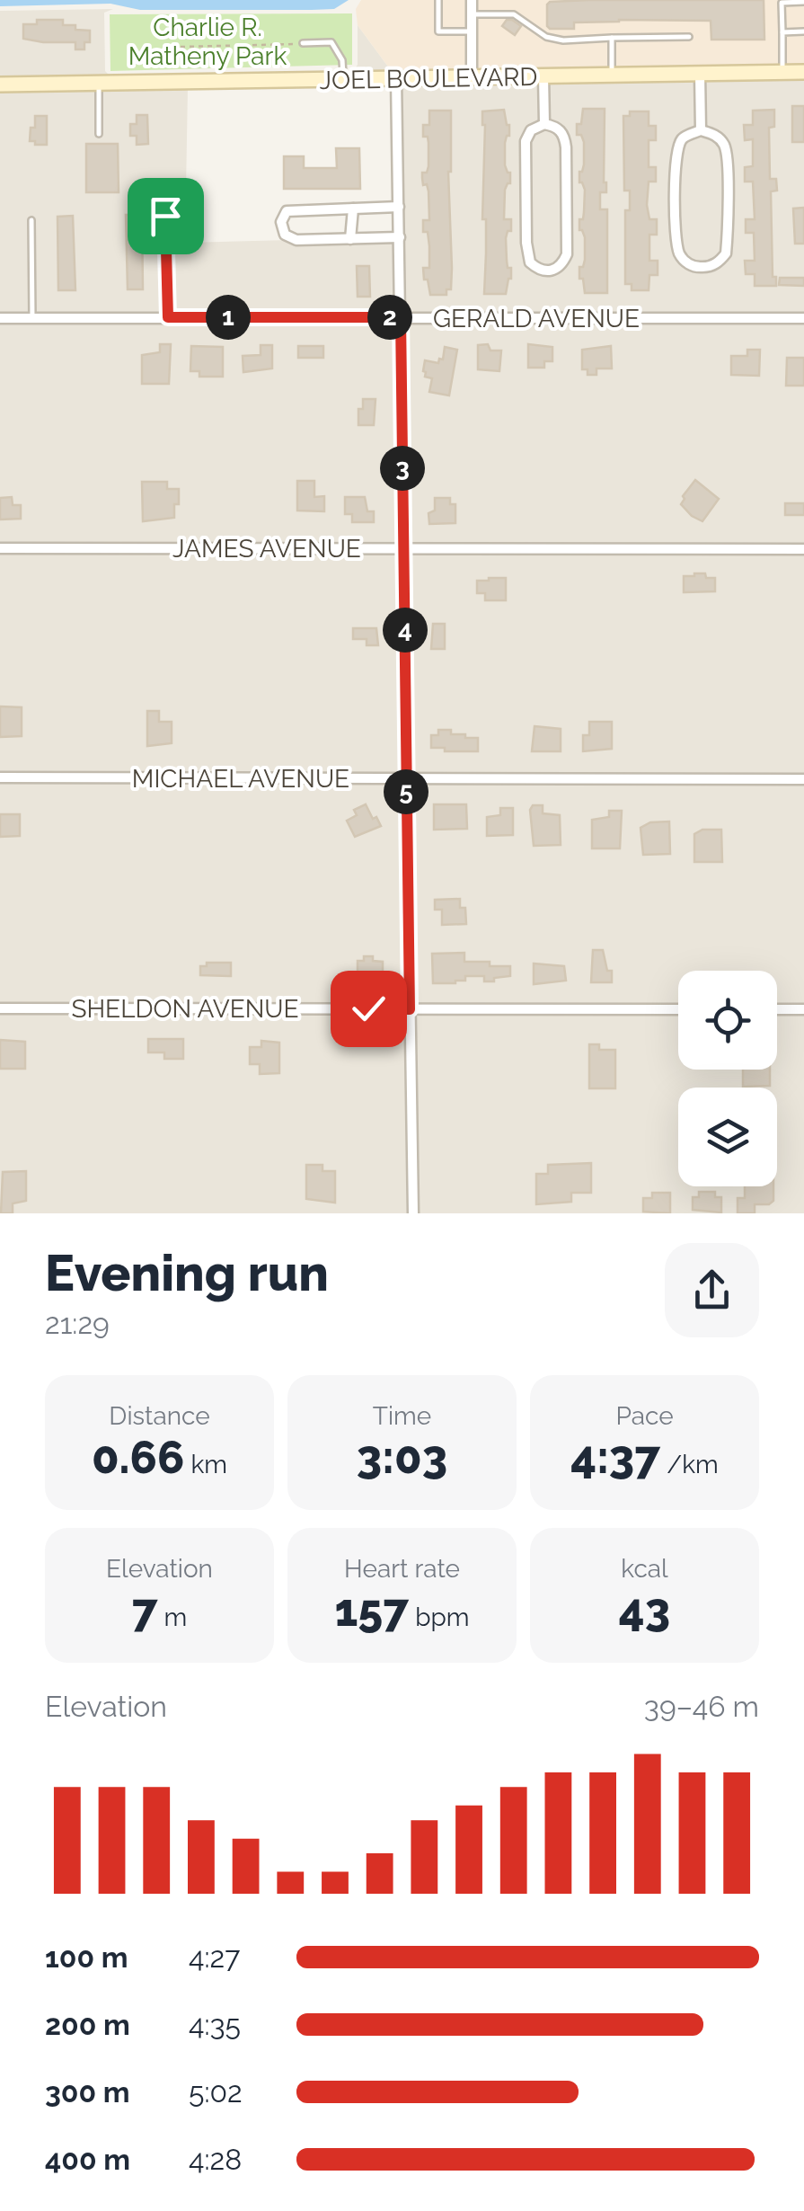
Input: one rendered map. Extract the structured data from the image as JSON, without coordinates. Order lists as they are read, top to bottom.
{
  "streets": {
    "main road": ["JOEL BOULEVARD"],
    "street": [
      "GERALD AVENUE",
      "JAMES AVENUE",
      "MICHAEL AVENUE",
      "SHELDON AVENUE"
    ]
  },
  "parks": ["Charlie R. Matheny Park"],
  "page": {
    "pins": [
      "1",
      "2",
      "3",
      "4",
      "5"
    ],
    "heading": ["Evening run", "21:29"],
    "stats": [
      ["Distance", "0.66 km"],
      ["Time", "3:03"],
      ["Pace", "4:37 /km"],
      ["Elevation", "7 m"],
      ["Heart rate", "157 bpm"],
      ["kcal", "43"]
    ],
    "chart": ["Elevation", "39–46 m"],
    "list": [
      {
        "name": "100 m",
        "note": "4:27"
      },
      {
        "name": "200 m",
        "note": "4:35"
      },
      {
        "name": "300 m",
        "note": "5:02"
      },
      {
        "name": "400 m",
        "note": "4:28"
      }
    ]
  }
}
